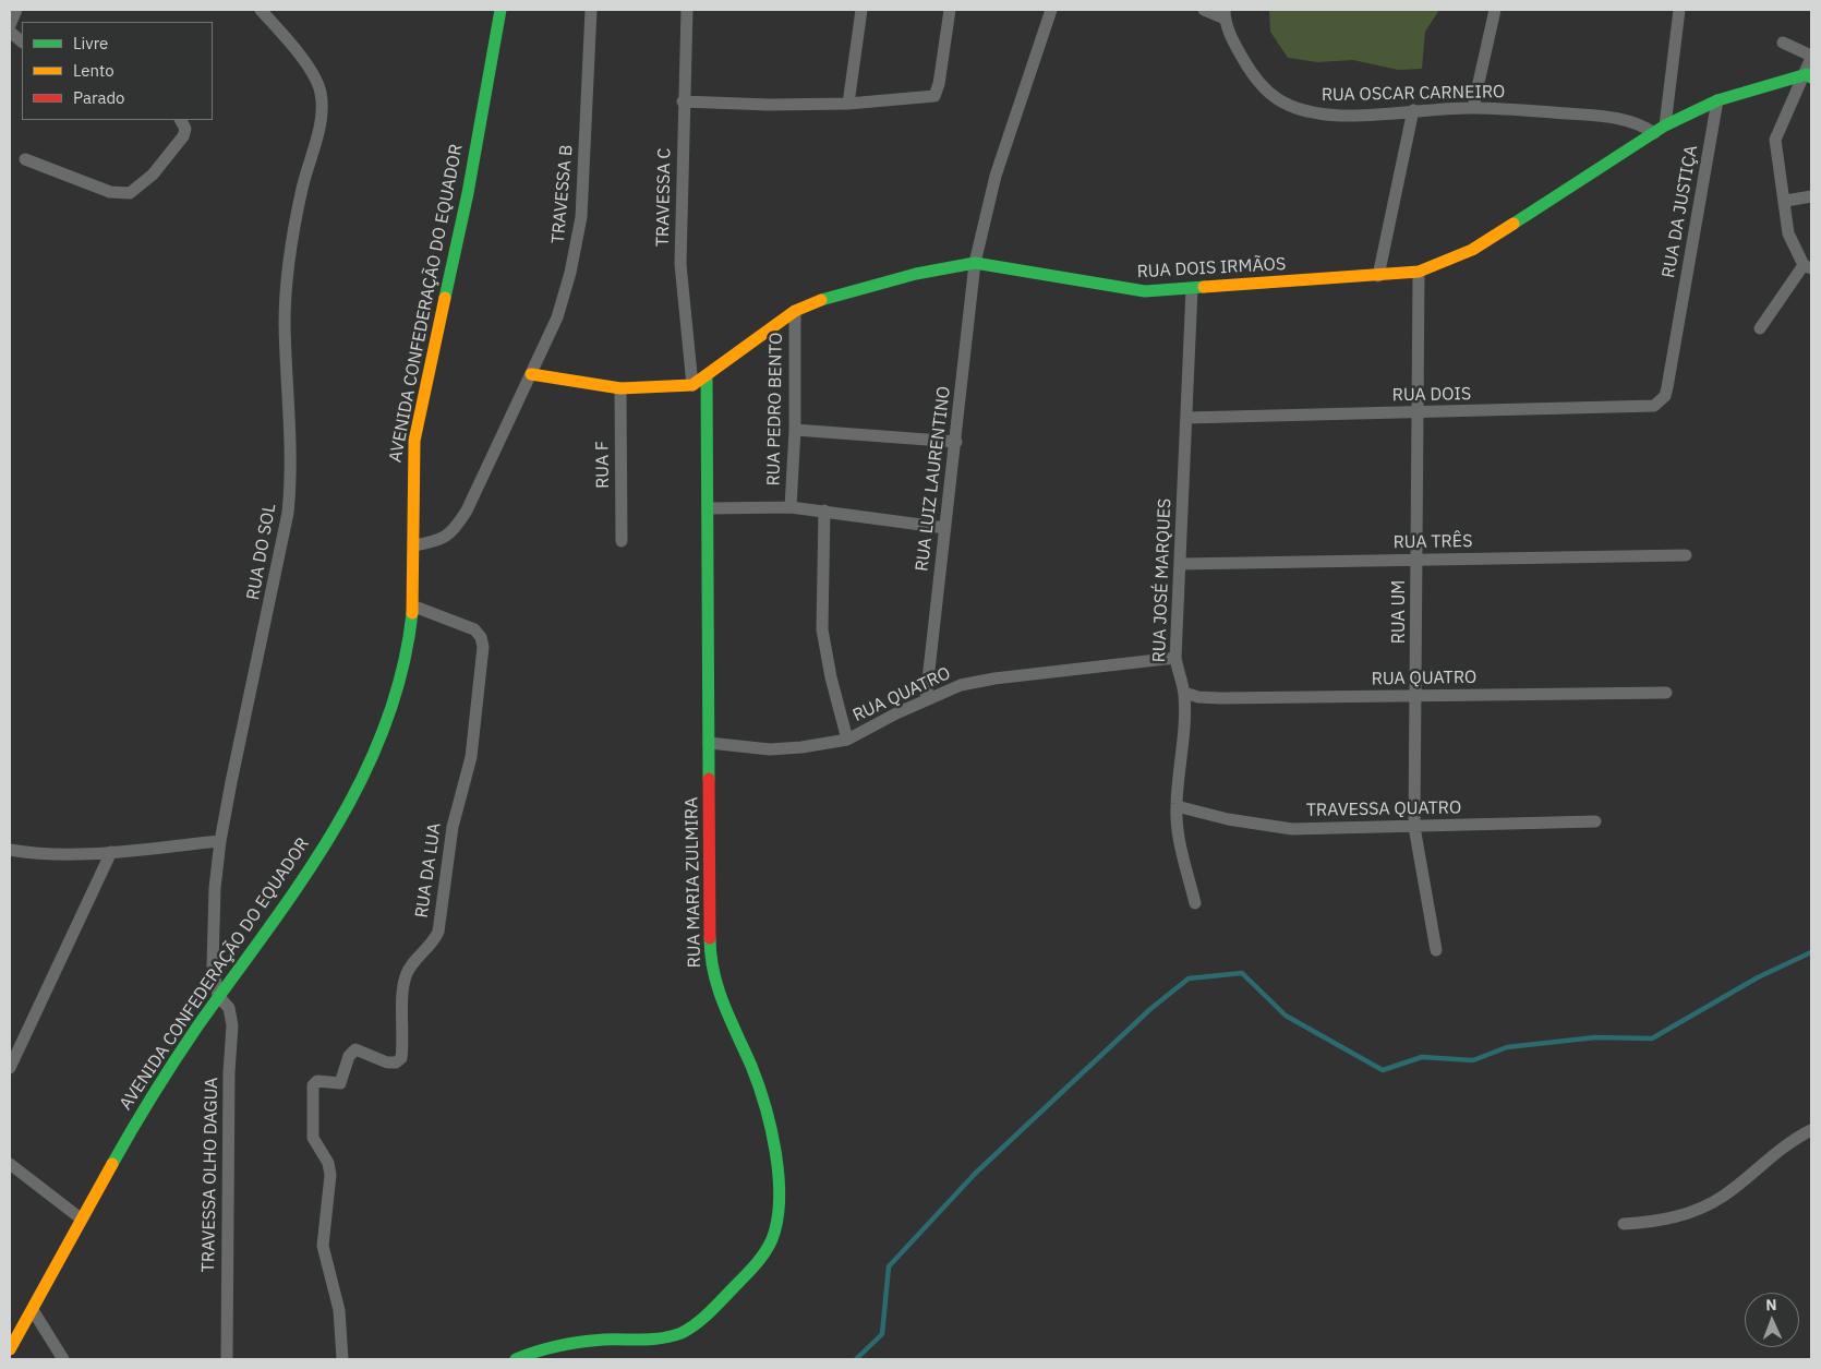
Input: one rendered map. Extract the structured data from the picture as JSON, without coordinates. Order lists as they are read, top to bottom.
{
  "streets": {
    "street": [
      "RUA OSCAR CARNEIRO",
      "TRAVESSA B",
      "TRAVESSA C",
      "RUA DA JUSTIÇA",
      "RUA DOIS IRMÃOS",
      "AVENIDA CONFEDERAÇÃO DO EQUADOR",
      "RUA DOIS",
      "RUA PEDRO BENTO",
      "RUA F",
      "RUA LUIZ LAURENTINO",
      "RUA TRÊS",
      "RUA DO SOL",
      "RUA JOSÉ MARQUES",
      "RUA UM",
      "RUA QUATRO",
      "TRAVESSA QUATRO",
      "RUA DA LUA",
      "RUA MARIA ZULMIRA",
      "TRAVESSA OLHO DAGUA"
    ]
  },
  "crossings": [
    ["RUA OSCAR CARNEIRO", "RUA DA JUSTIÇA"],
    ["RUA OSCAR CARNEIRO", "RUA DOIS IRMÃOS"],
    ["TRAVESSA B", "RUA DOIS IRMÃOS"],
    ["TRAVESSA B", "AVENIDA CONFEDERAÇÃO DO EQUADOR"],
    ["TRAVESSA C", "RUA DOIS IRMÃOS"],
    ["RUA DA JUSTIÇA", "RUA DOIS IRMÃOS"],
    ["RUA DA JUSTIÇA", "RUA DOIS"],
    ["RUA DOIS IRMÃOS", "RUA PEDRO BENTO"],
    ["RUA DOIS IRMÃOS", "RUA F"],
    ["RUA DOIS IRMÃOS", "RUA LUIZ LAURENTINO"],
    ["RUA DOIS IRMÃOS", "RUA JOSÉ MARQUES"],
    ["RUA DOIS IRMÃOS", "RUA UM"],
    ["RUA DOIS IRMÃOS", "RUA MARIA ZULMIRA"],
    ["AVENIDA CONFEDERAÇÃO DO EQUADOR", "RUA DO SOL"],
    ["AVENIDA CONFEDERAÇÃO DO EQUADOR", "RUA DA LUA"],
    ["AVENIDA CONFEDERAÇÃO DO EQUADOR", "TRAVESSA OLHO DAGUA"],
    ["RUA DOIS", "RUA JOSÉ MARQUES"],
    ["RUA DOIS", "RUA UM"],
    ["RUA LUIZ LAURENTINO", "RUA QUATRO"],
    ["RUA TRÊS", "RUA JOSÉ MARQUES"],
    ["RUA TRÊS", "RUA UM"],
    ["RUA DO SOL", "TRAVESSA OLHO DAGUA"],
    ["RUA JOSÉ MARQUES", "RUA QUATRO"],
    ["RUA JOSÉ MARQUES", "TRAVESSA QUATRO"],
    ["RUA UM", "RUA QUATRO"],
    ["RUA UM", "TRAVESSA QUATRO"],
    ["RUA QUATRO", "RUA MARIA ZULMIRA"]
  ],
  "legend": ["Livre", "Lento", "Parado"],
  "north": "top"
}
